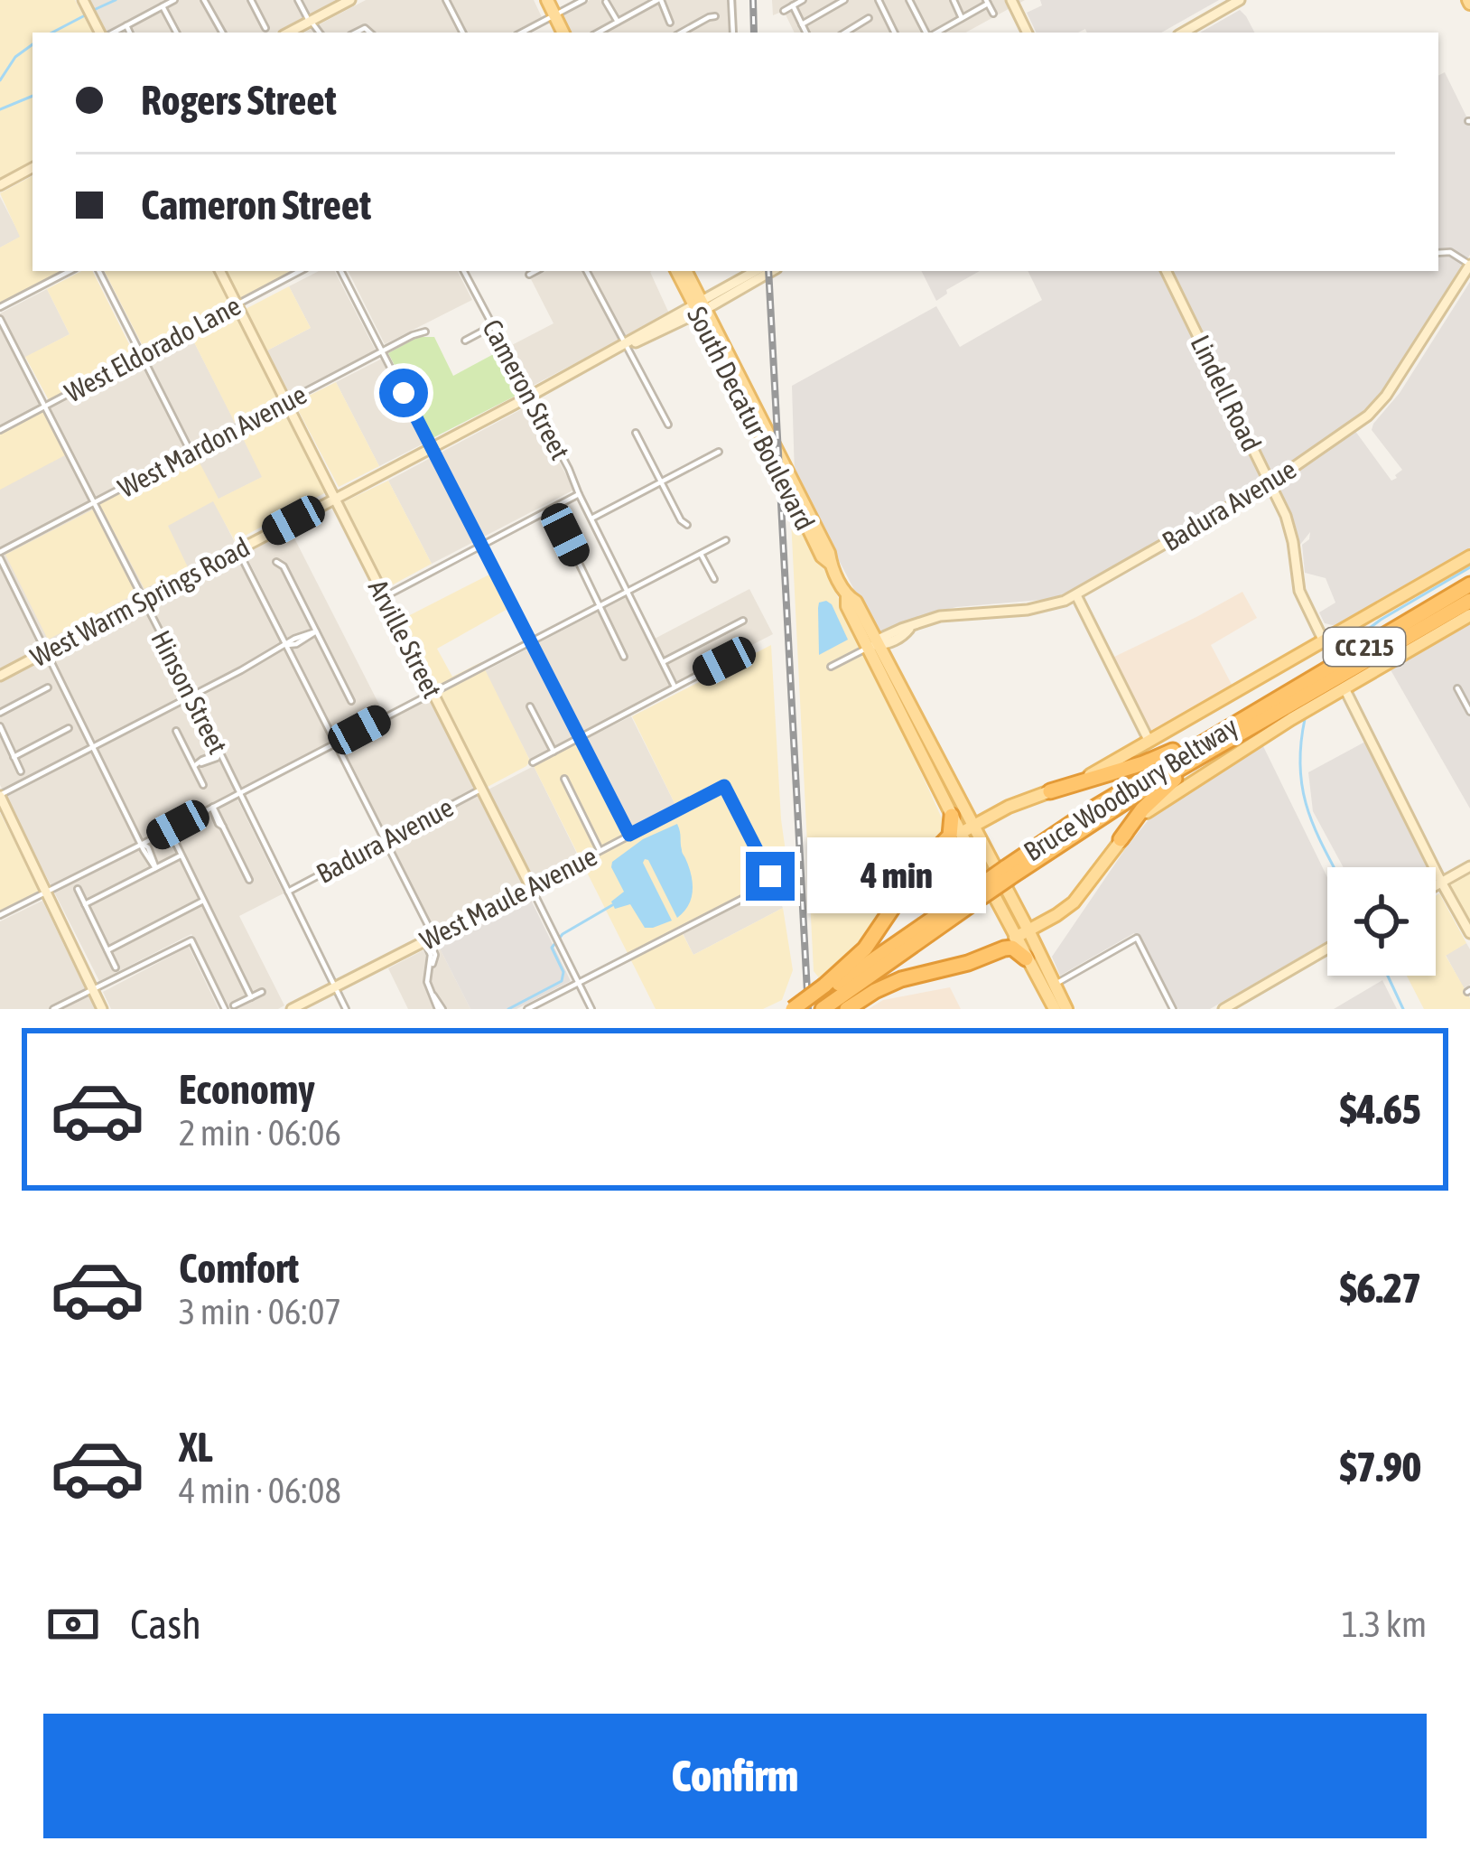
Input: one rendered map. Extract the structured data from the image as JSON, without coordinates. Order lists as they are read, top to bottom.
{
  "streets": {
    "highway": ["CC 215", "Bruce Woodbury Beltway"],
    "main road": [
      "Lindell Road",
      "South Decatur Boulevard",
      "Badura Avenue",
      "West Warm Springs Road",
      "Arville Street",
      "West Maule Avenue"
    ],
    "street": [
      "West Eldorado Lane",
      "Cameron Street",
      "West Mardon Avenue",
      "Hinson Street"
    ]
  },
  "crossings": [
    ["West Eldorado Lane", "Arville Street"],
    ["West Eldorado Lane", "Hinson Street"],
    ["Cameron Street", "West Warm Springs Road"],
    ["Lindell Road", "Badura Avenue"],
    ["South Decatur Boulevard", "Badura Avenue"],
    ["South Decatur Boulevard", "West Warm Springs Road"],
    ["West Mardon Avenue", "Arville Street"],
    ["West Mardon Avenue", "Hinson Street"],
    ["Badura Avenue", "Arville Street"],
    ["Badura Avenue", "Hinson Street"],
    ["West Warm Springs Road", "Arville Street"],
    ["West Warm Springs Road", "Hinson Street"],
    ["Arville Street", "West Maule Avenue"],
    ["Hinson Street", "West Maule Avenue"]
  ],
  "page": {
    "banner": ["Rogers Street", "Cameron Street"],
    "bubble": "4 min",
    "list": [
      {
        "name": "Economy",
        "note": "2 min · 06:06",
        "value": "$4.65"
      },
      {
        "name": "Comfort",
        "note": "3 min · 06:07",
        "value": "$6.27"
      },
      {
        "name": "XL",
        "note": "4 min · 06:08",
        "value": "$7.90"
      }
    ],
    "pay": ["Cash", "1.3 km"],
    "buttons": "Confirm"
  }
}
